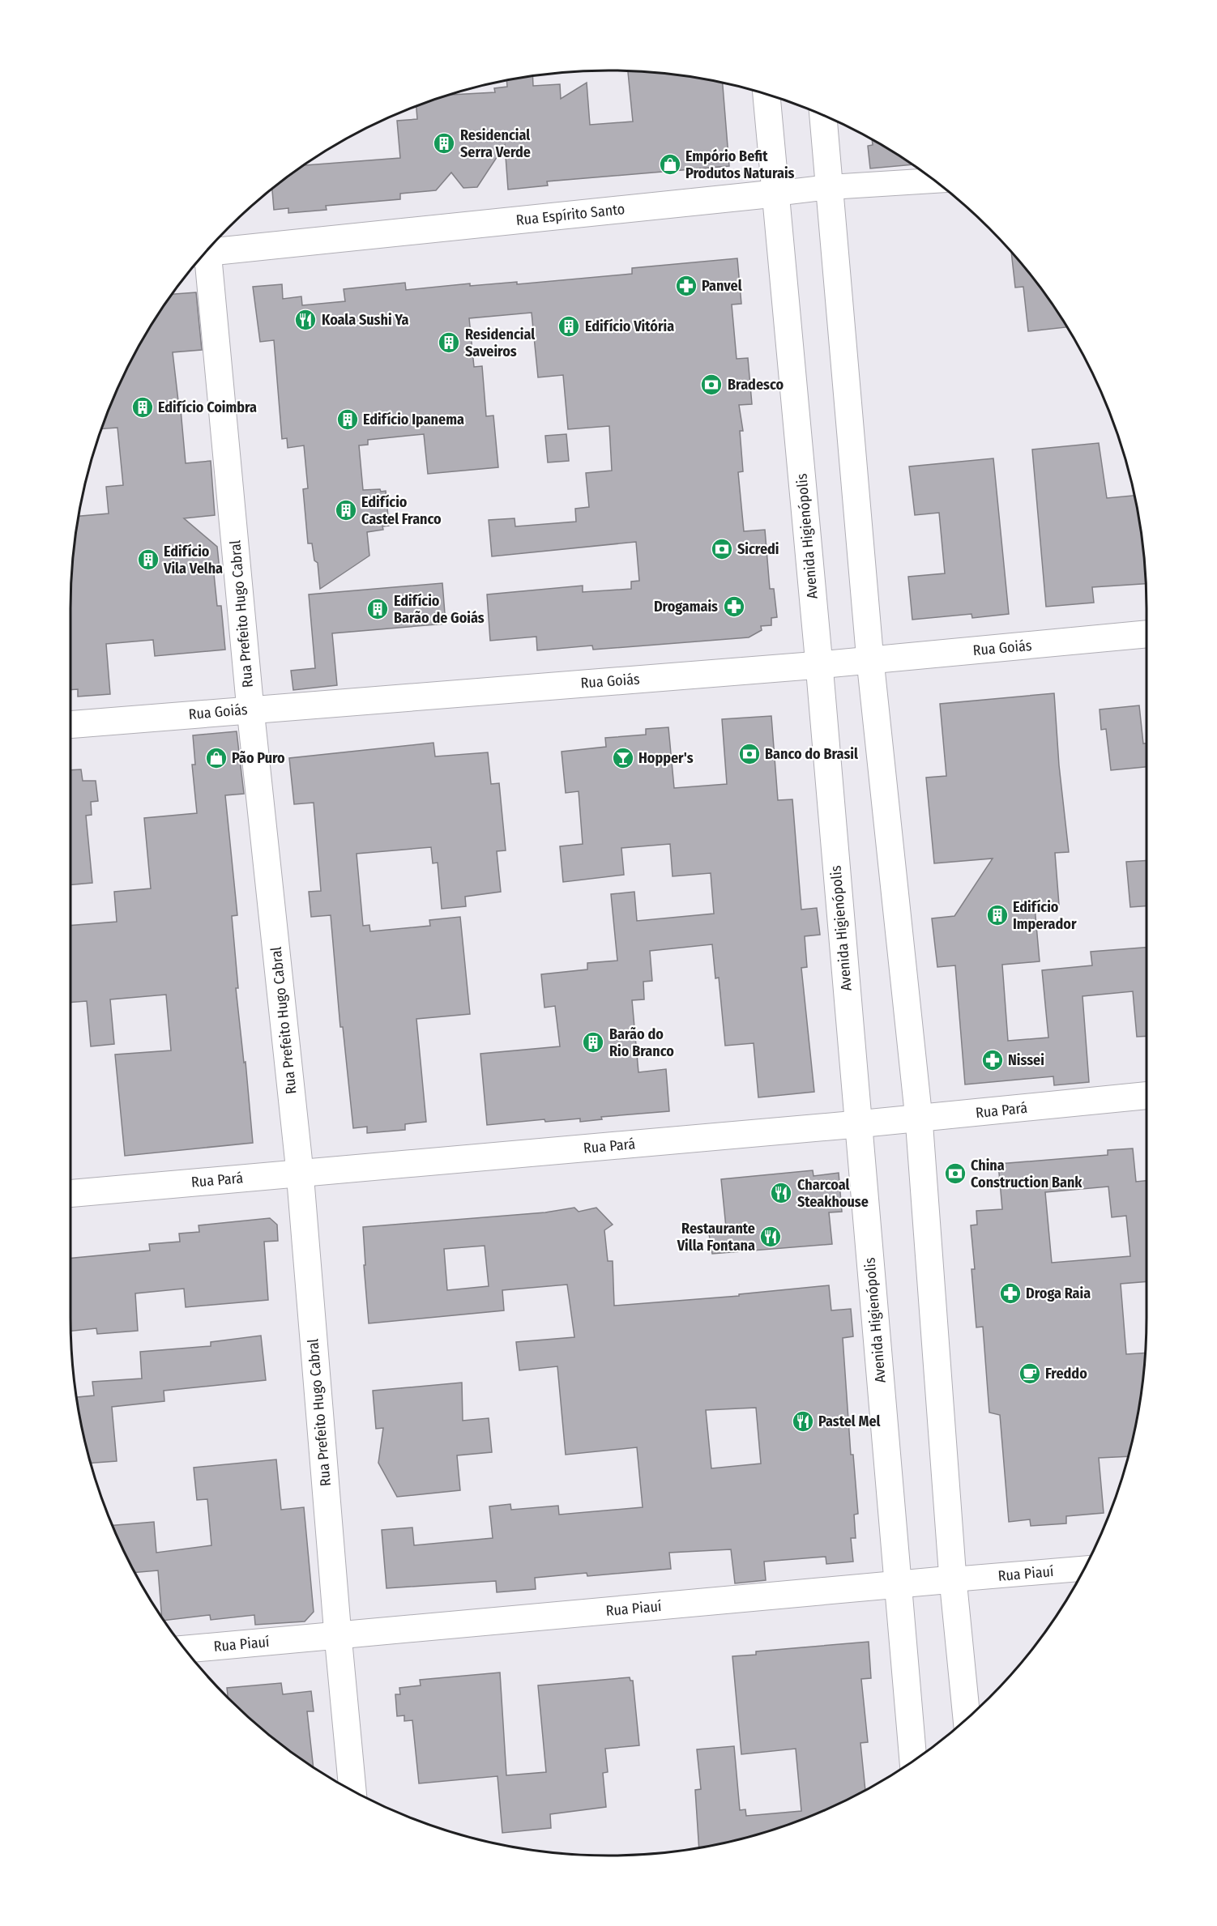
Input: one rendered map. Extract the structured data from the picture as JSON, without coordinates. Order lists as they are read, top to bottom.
{
  "streets": {
    "main road": [
      "Rua Espírito Santo",
      "Avenida Higienópolis",
      "Rua Prefeito Hugo Cabral",
      "Rua Goiás",
      "Rua Pará",
      "Rua Piauí"
    ]
  },
  "crossings": [
    ["Rua Espírito Santo", "Avenida Higienópolis"],
    ["Avenida Higienópolis", "Rua Goiás"],
    ["Avenida Higienópolis", "Rua Pará"],
    ["Avenida Higienópolis", "Rua Piauí"],
    ["Rua Prefeito Hugo Cabral", "Rua Goiás"],
    ["Rua Prefeito Hugo Cabral", "Rua Pará"],
    ["Rua Prefeito Hugo Cabral", "Rua Piauí"]
  ],
  "places": {
    "building": [
      "Residencial Serra Verde",
      "Edifício Vitória",
      "Residencial Saveiros",
      "Edifício Coimbra",
      "Edifício Ipanema",
      "Edifício Castel Franco",
      "Edifício Vila Velha",
      "Edifício Barão de Goiás",
      "Edifício Imperador",
      "Barão do Rio Branco"
    ],
    "shop": ["Empório Befit Produtos Naturais", "Pão Puro"],
    "pharmacy": [
      "Panvel",
      "Drogamais",
      "Nissei",
      "Droga Raia"
    ],
    "restaurant": [
      "Koala Sushi Ya",
      "Charcoal Steakhouse",
      "Restaurante Villa Fontana",
      "Pastel Mel"
    ],
    "bank": [
      "Bradesco",
      "Sicredi",
      "Banco do Brasil",
      "China Construction Bank"
    ],
    "bar": ["Hopper's"],
    "cafe": ["Freddo"]
  }
}
